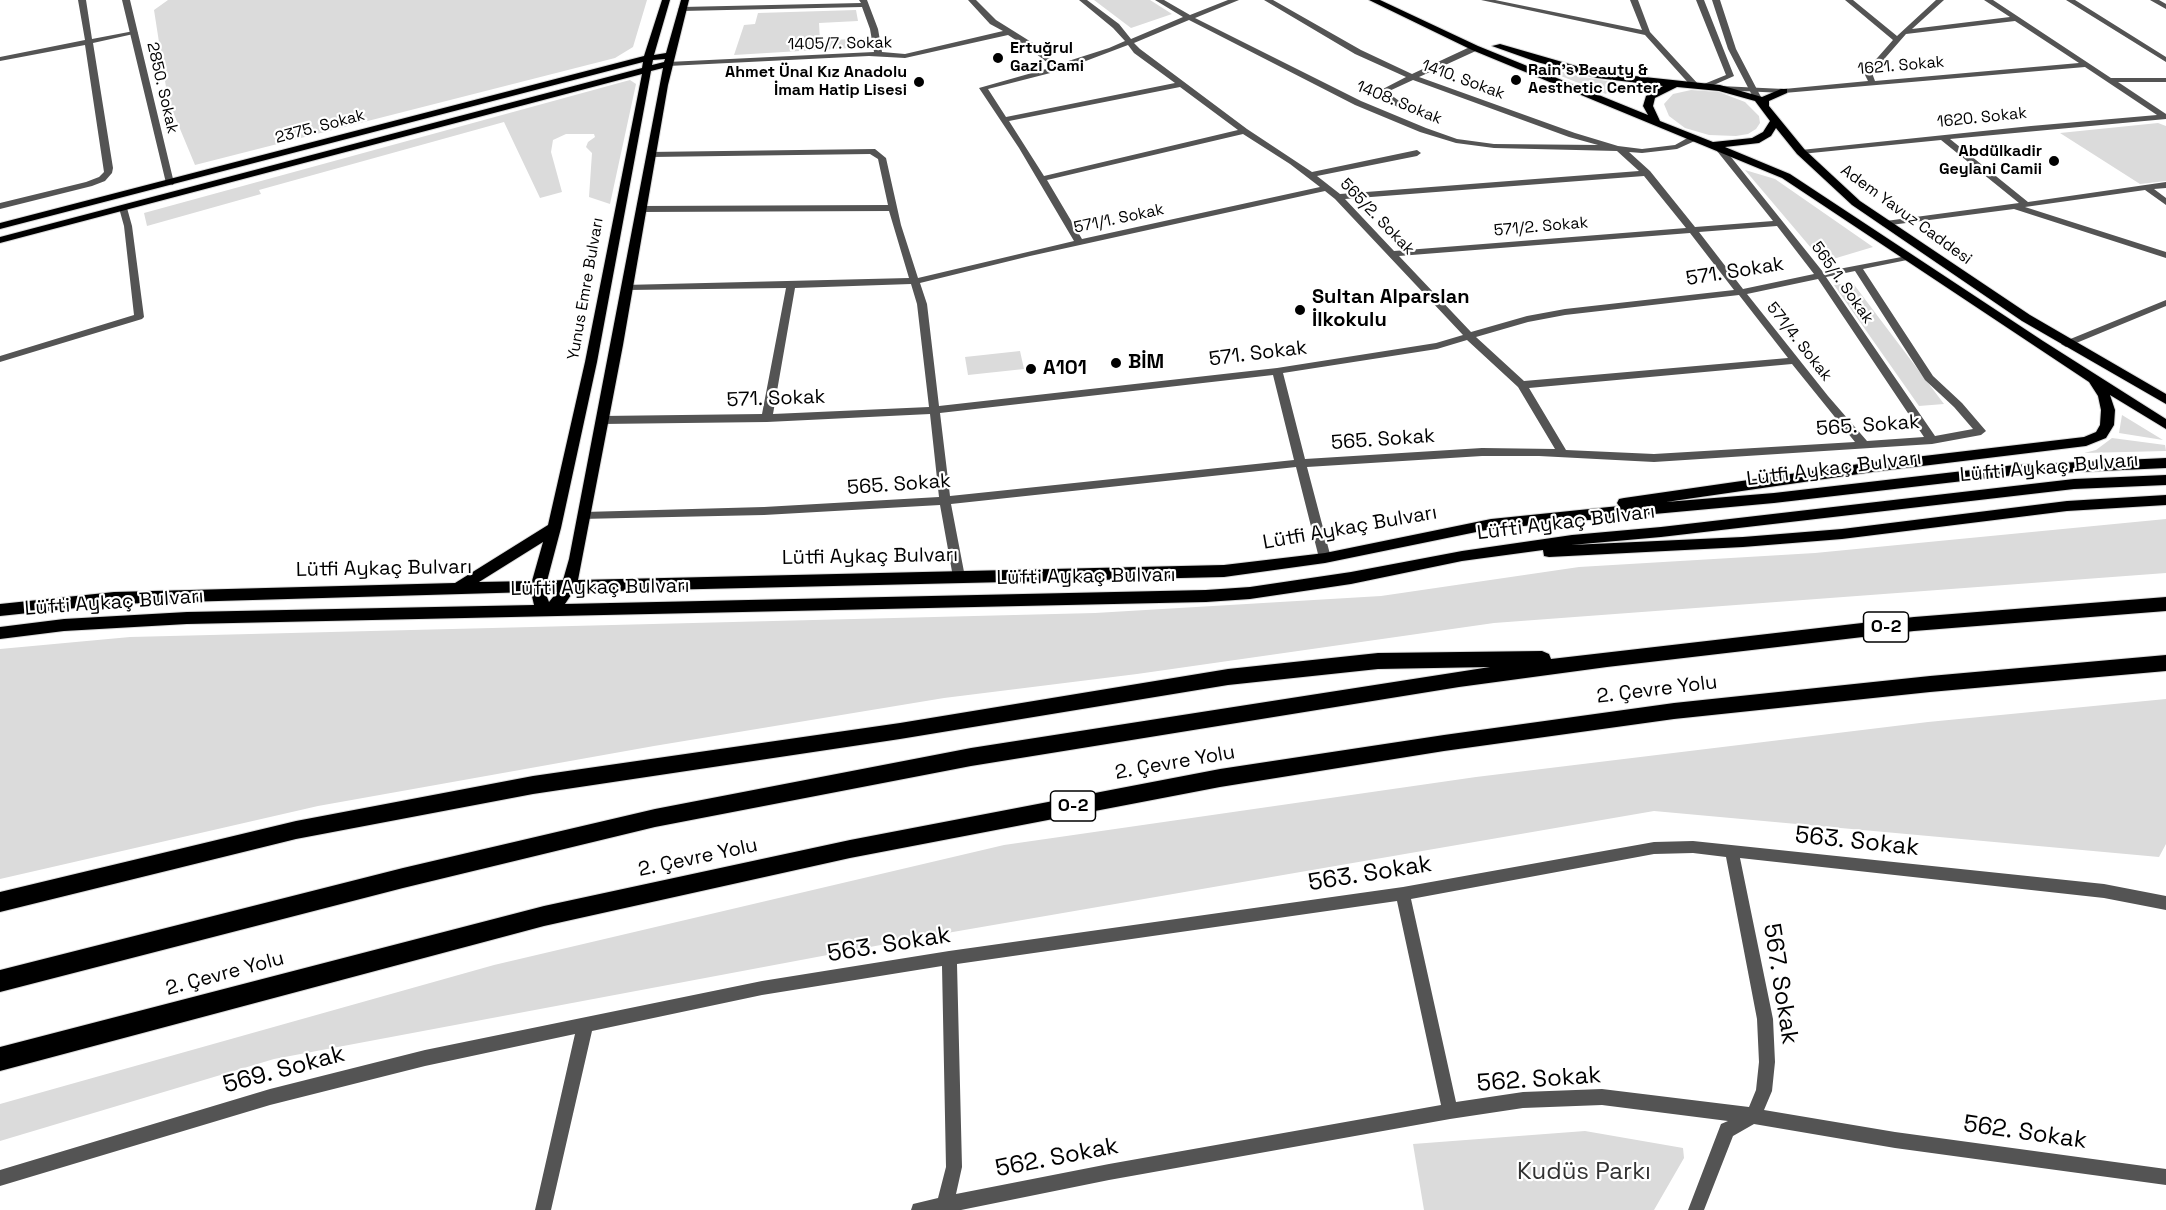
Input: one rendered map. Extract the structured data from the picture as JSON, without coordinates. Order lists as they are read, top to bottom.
{
  "streets": {
    "highway": ["O-2", "2. Çevre Yolu"],
    "main road": [
      "2375. Sokak",
      "Adem Yavuz Caddesi",
      "Yunus Emre Bulvarı",
      "Lüfti Aykaç Bulvarı",
      "Lütfi Aykaç Bulvarı"
    ],
    "street": [
      "1405/7. Sokak",
      "1621. Sokak",
      "1410. Sokak",
      "2850. Sokak",
      "1408. Sokak",
      "1620. Sokak",
      "565/2. Sokak",
      "571/1. Sokak",
      "571/2. Sokak",
      "571. Sokak",
      "565/1. Sokak",
      "571/4. Sokak",
      "565. Sokak",
      "563. Sokak",
      "567. Sokak",
      "569. Sokak",
      "562. Sokak"
    ]
  },
  "crossings": [
    ["1621. Sokak", "Adem Yavuz Caddesi"],
    ["1410. Sokak", "1408. Sokak"],
    ["1410. Sokak", "Adem Yavuz Caddesi"],
    ["1410. Sokak", "571/4. Sokak"],
    ["2850. Sokak", "2375. Sokak"],
    ["1408. Sokak", "571/4. Sokak"],
    ["1620. Sokak", "Adem Yavuz Caddesi"],
    ["2375. Sokak", "Yunus Emre Bulvarı"],
    ["Adem Yavuz Caddesi", "571. Sokak"],
    ["Adem Yavuz Caddesi", "565/1. Sokak"],
    ["565/2. Sokak", "571/1. Sokak"],
    ["565/2. Sokak", "571/2. Sokak"],
    ["565/2. Sokak", "571. Sokak"],
    ["565/2. Sokak", "565. Sokak"],
    ["571/2. Sokak", "565/1. Sokak"],
    ["571/2. Sokak", "571/4. Sokak"],
    ["571. Sokak", "565/1. Sokak"],
    ["571. Sokak", "571/4. Sokak"],
    ["571. Sokak", "565. Sokak"],
    ["565/1. Sokak", "565. Sokak"],
    ["Yunus Emre Bulvarı", "Lütfi Aykaç Bulvarı"],
    ["571/4. Sokak", "565. Sokak"],
    ["563. Sokak", "567. Sokak"],
    ["563. Sokak", "569. Sokak"],
    ["567. Sokak", "562. Sokak"]
  ],
  "parks": ["Kudüs Parkı"],
  "places": [
    "Ertuğrul Gazi Cami",
    "Rain's Beauty & Aesthetic Center",
    "Ahmet Ünal Kız Anadolu İmam Hatip Lisesi",
    "Abdülkadir Geylani Camii",
    "Sultan Alparslan İlkokulu",
    "BİM",
    "A101"
  ]
}
